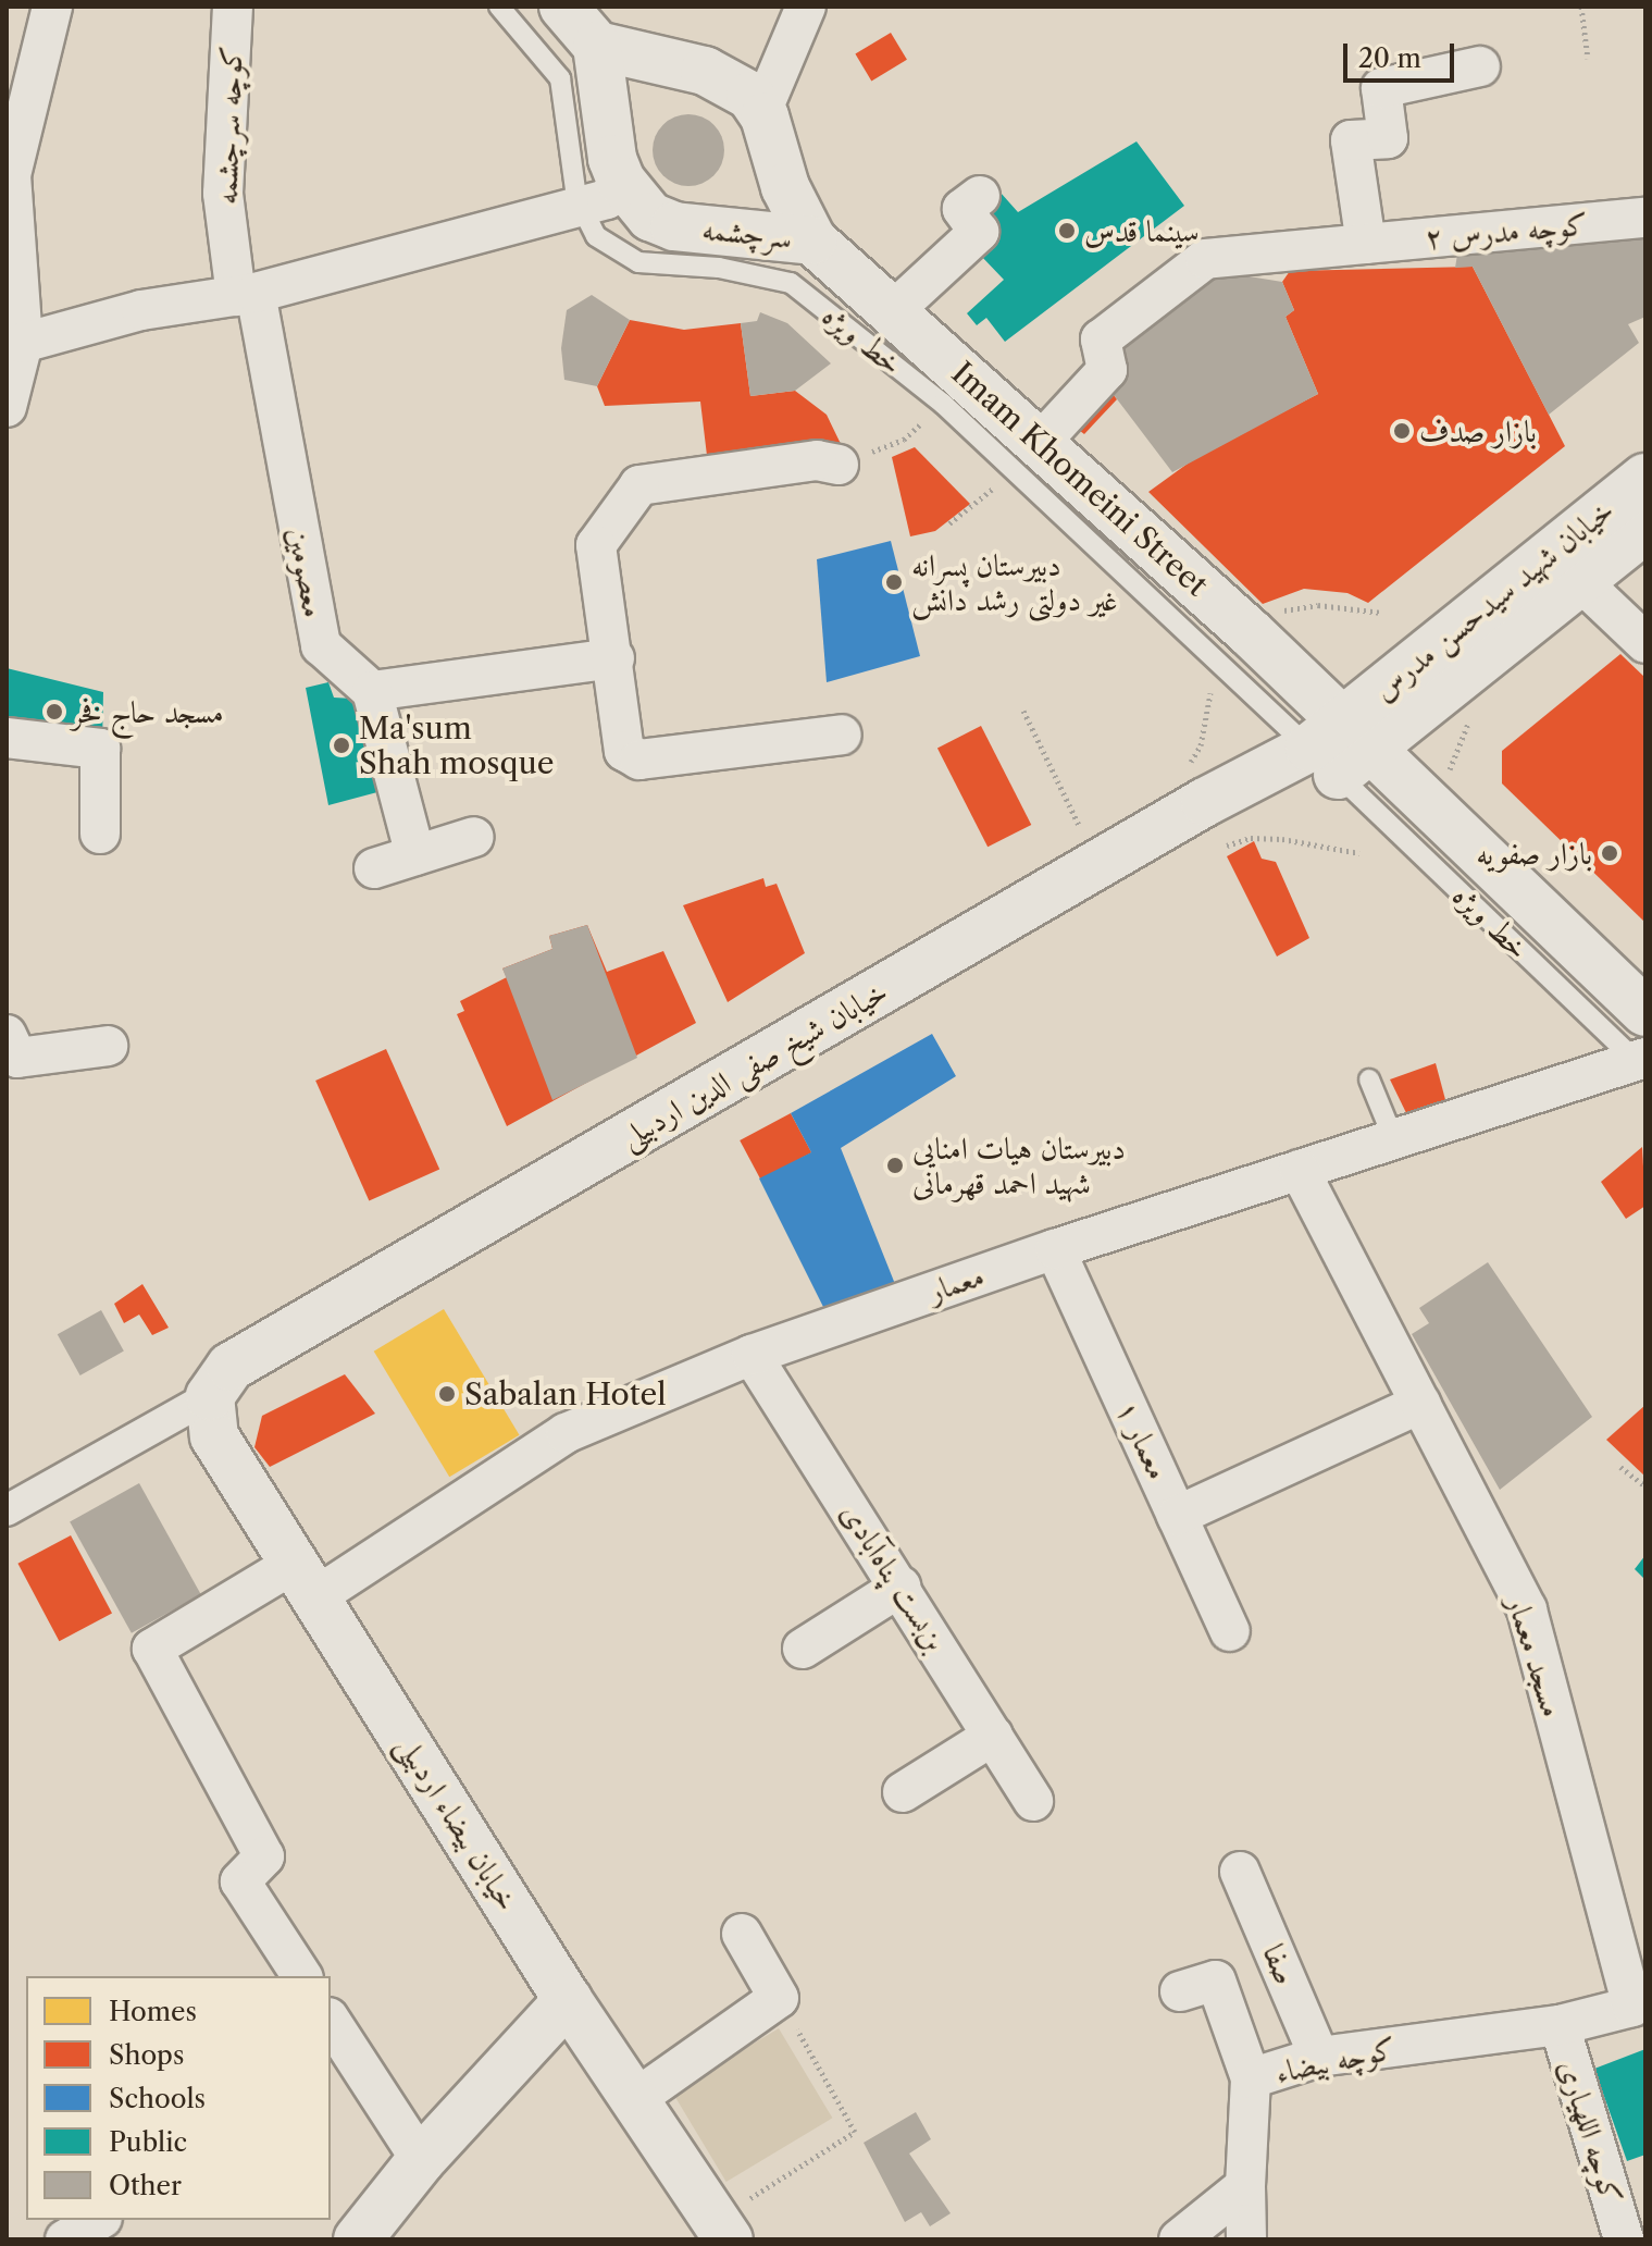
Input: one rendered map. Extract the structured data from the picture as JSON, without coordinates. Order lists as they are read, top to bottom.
{
  "streets": {
    "main road": [
      "سرچشمه",
      "Imam Khomeini Street",
      "خیابان شهید سیدحسن مدرس",
      "خیابان شیخ صفی الدین اردبیلی",
      "خیابان بیضاء اردبیلی"
    ],
    "street": [
      "کوچه سرچشمه",
      "کوچه مدرس ۲",
      "معصومین",
      "معمار",
      "معمار ۱",
      "بن‌بست پناه‌آبادی",
      "مسجد معمار",
      "صفا",
      "کوچه بیضاء",
      "کوچه اللهیاری"
    ],
    "lane": ["خط ویژه"]
  },
  "crossings": [
    ["کوچه سرچشمه", "معصومین"],
    ["کوچه مدرس ۲", "خط ویژه"],
    ["کوچه مدرس ۲", "Imam Khomeini Street"],
    ["سرچشمه", "Imam Khomeini Street"],
    ["خط ویژه", "Imam Khomeini Street"],
    ["خط ویژه", "خیابان شهید سیدحسن مدرس"],
    ["خط ویژه", "خیابان شیخ صفی الدین اردبیلی"],
    ["خط ویژه", "معمار"],
    ["Imam Khomeini Street", "خیابان شهید سیدحسن مدرس"],
    ["Imam Khomeini Street", "خیابان شیخ صفی الدین اردبیلی"],
    ["خیابان شهید سیدحسن مدرس", "خیابان شیخ صفی الدین اردبیلی"],
    ["خیابان شیخ صفی الدین اردبیلی", "خیابان بیضاء اردبیلی"],
    ["معمار", "معمار ۱"],
    ["معمار", "بن‌بست پناه‌آبادی"],
    ["معمار", "مسجد معمار"],
    ["معمار", "خیابان بیضاء اردبیلی"],
    ["مسجد معمار", "کوچه بیضاء"],
    ["مسجد معمار", "کوچه اللهیاری"],
    ["صفا", "کوچه بیضاء"],
    ["کوچه بیضاء", "کوچه اللهیاری"]
  ],
  "places": [
    "سینما قدس",
    "بازار صدف",
    "دبیرستان پسرانه غیر دولتی رشد دانش",
    "مسجد حاج فخر",
    "Ma'sum Shah mosque",
    "بازار صفویه",
    "دبیرستان هیات امنایی شهید احمد قهرمانی",
    "Sabalan Hotel"
  ],
  "legend": [
    "Homes",
    "Shops",
    "Schools",
    "Public",
    "Other"
  ],
  "scale_bar": "20 m"
}
